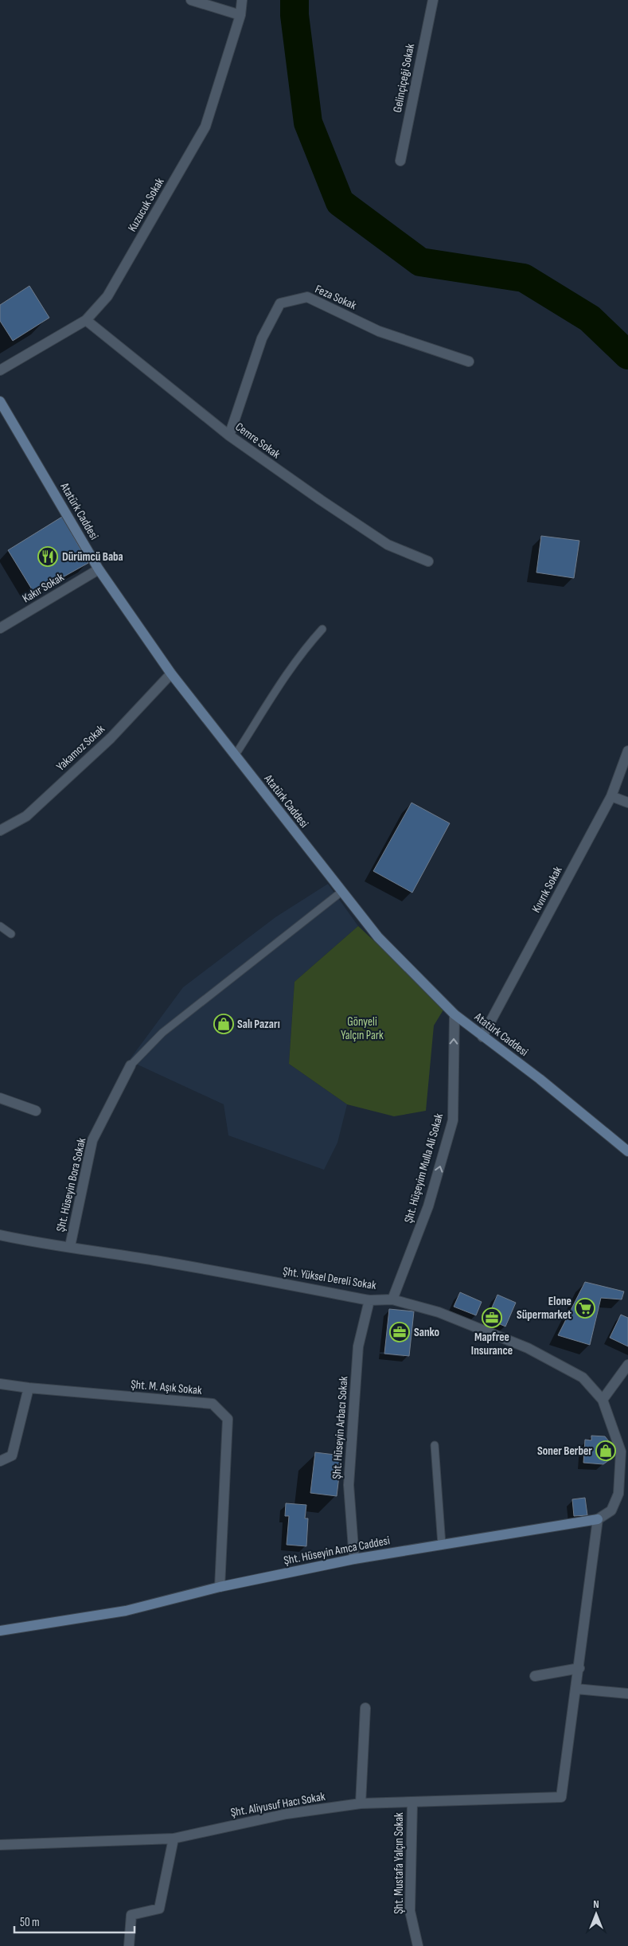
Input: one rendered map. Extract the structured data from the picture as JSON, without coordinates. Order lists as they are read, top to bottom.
{
  "streets": {
    "main road": ["Atatürk Caddesi", "Şht. Hüseyin Amca Caddesi"],
    "street": [
      "Gelinçiçeği Sokak",
      "Kuzucuk Sokak",
      "Feza Sokak",
      "Cemre Sokak",
      "Kakır Sokak",
      "Yakamoz Sokak",
      "Kıvırık Sokak",
      "Şht. Hüşeyim Mulla Ali Sokak",
      "Şht. Hüseyin Bora Sokak",
      "Şht. Yüksel Dereli Sokak",
      "Şht. M. Aşık Sokak",
      "Şht. Hüseyin Arbacı Sokak",
      "Şht. Aliyusuf Hacı Sokak",
      "Şht. Mustafa Yalçın Sokak"
    ]
  },
  "crossings": [
    ["Kuzucuk Sokak", "Cemre Sokak"],
    ["Feza Sokak", "Cemre Sokak"],
    ["Atatürk Caddesi", "Kakır Sokak"],
    ["Atatürk Caddesi", "Yakamoz Sokak"],
    ["Atatürk Caddesi", "Kıvırık Sokak"],
    ["Atatürk Caddesi", "Şht. Hüşeyim Mulla Ali Sokak"],
    ["Şht. Hüşeyim Mulla Ali Sokak", "Şht. Yüksel Dereli Sokak"],
    ["Şht. Hüseyin Bora Sokak", "Şht. Yüksel Dereli Sokak"],
    ["Şht. Yüksel Dereli Sokak", "Şht. Hüseyin Arbacı Sokak"],
    ["Şht. Yüksel Dereli Sokak", "Şht. Hüseyin Amca Caddesi"],
    ["Şht. M. Aşık Sokak", "Şht. Hüseyin Amca Caddesi"],
    ["Şht. Hüseyin Arbacı Sokak", "Şht. Hüseyin Amca Caddesi"],
    ["Şht. Aliyusuf Hacı Sokak", "Şht. Mustafa Yalçın Sokak"]
  ],
  "one_way": ["Şht. Hüşeyim Mulla Ali Sokak"],
  "parks": ["Gönyeli Yalçın Park"],
  "places": {
    "restaurant": ["Dürümcü Baba"],
    "shop": ["Salı Pazarı", "Soner Berber"],
    "supermarket": ["Elone Süpermarket"],
    "office": ["Mapfree Insurance", "Sanko"]
  },
  "scale_bar": "50 m",
  "north": "top"
}
